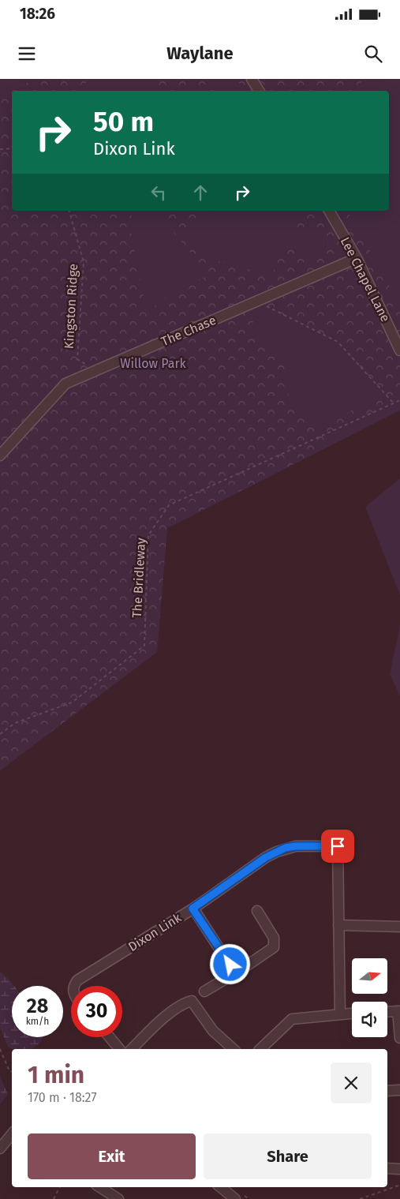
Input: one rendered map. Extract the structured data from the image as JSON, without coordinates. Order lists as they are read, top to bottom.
{
  "streets": {
    "street": ["Lee Chapel Lane", "The Chase", "Dixon Link"],
    "path": ["Kingston Ridge", "The Bridleway"]
  },
  "crossings": [
    ["Lee Chapel Lane", "The Chase"],
    ["Kingston Ridge", "The Chase"]
  ],
  "parks": ["Willow Park"],
  "north": "right",
  "page": {
    "status": "18:26",
    "header": "Waylane",
    "turn": ["50 m", "Dixon Link"],
    "speed": "28 km/h",
    "limit": "30",
    "heading": ["1 min", "170 m · 18:27"],
    "buttons": ["Exit", "Share"]
  }
}
